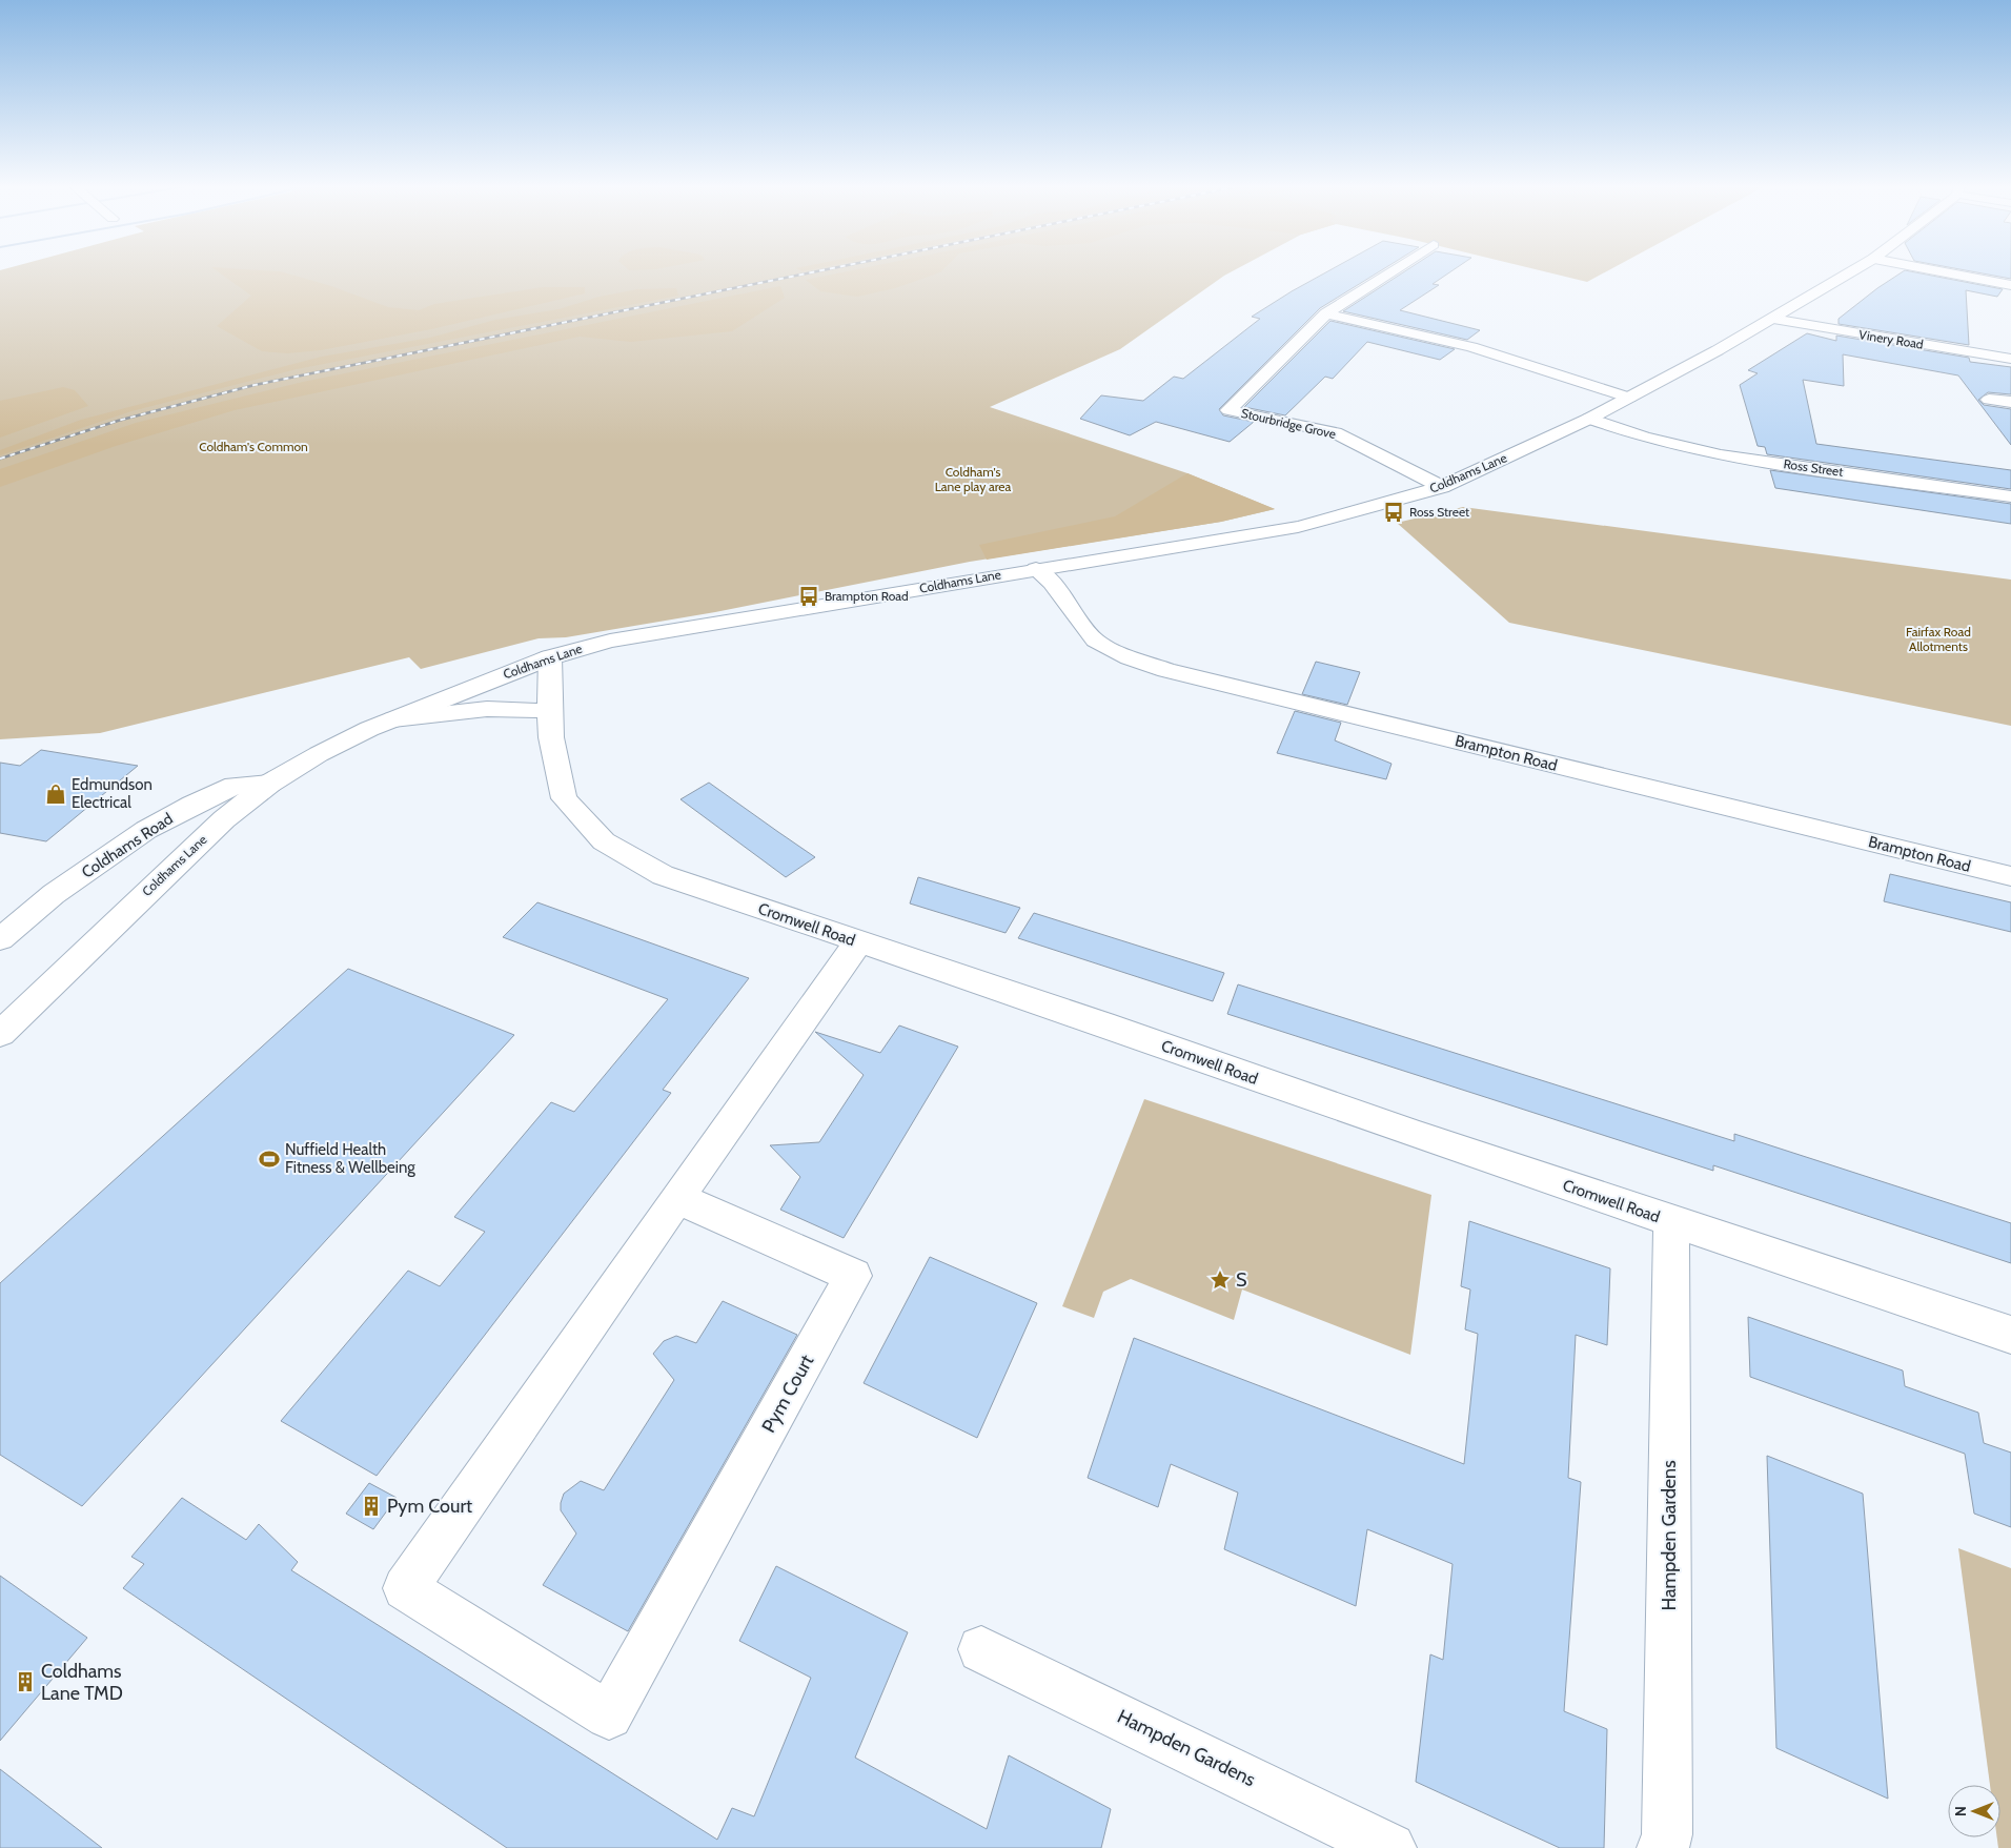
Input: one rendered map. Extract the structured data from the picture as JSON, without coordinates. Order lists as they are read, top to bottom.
{
  "streets": {
    "street": [
      "Vinery Road",
      "Stourbridge Grove",
      "Ross Street",
      "Coldhams Lane",
      "Brampton Road",
      "Coldhams Road",
      "Cromwell Road",
      "Pym Court",
      "Hampden Gardens"
    ]
  },
  "crossings": [
    ["Vinery Road", "Coldhams Lane"],
    ["Stourbridge Grove", "Coldhams Lane"],
    ["Ross Street", "Coldhams Lane"],
    ["Coldhams Lane", "Brampton Road"],
    ["Coldhams Lane", "Coldhams Road"],
    ["Coldhams Lane", "Cromwell Road"],
    ["Cromwell Road", "Pym Court"],
    ["Cromwell Road", "Hampden Gardens"]
  ],
  "parks": ["Coldham's Common", "Coldham's Lane play area", "Fairfax Road Allotments"],
  "places": {
    "bus stop": ["Ross Street", "Brampton Road"],
    "shop": ["Edmundson Electrical"],
    "sports": ["Nuffield Health Fitness & Wellbeing"],
    "place": ["S"],
    "building": ["Pym Court", "Coldhams Lane TMD"]
  },
  "north": "left"
}
